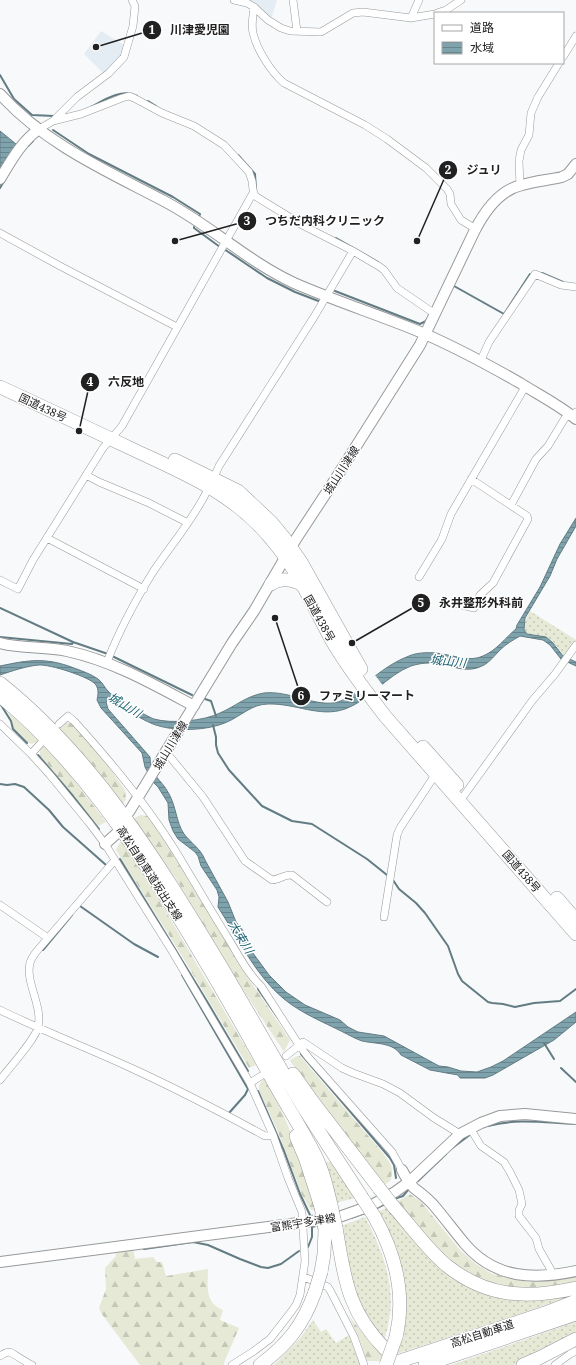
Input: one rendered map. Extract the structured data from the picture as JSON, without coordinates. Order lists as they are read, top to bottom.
{
  "streets": {
    "highway": ["国道438号", "高松自動車道坂出支線", "高松自動車道"],
    "main road": ["城山川津線", "富熊宇多津線"]
  },
  "crossings": [
    ["国道438号", "城山川津線"]
  ],
  "water": ["城山川", "大束川"],
  "places": [
    "川津愛児園",
    "つちだ内科クリニック",
    "ジュリ",
    "六反地",
    "ファミリーマート",
    "永井整形外科前"
  ],
  "legend": ["道路", "水域"]
}
